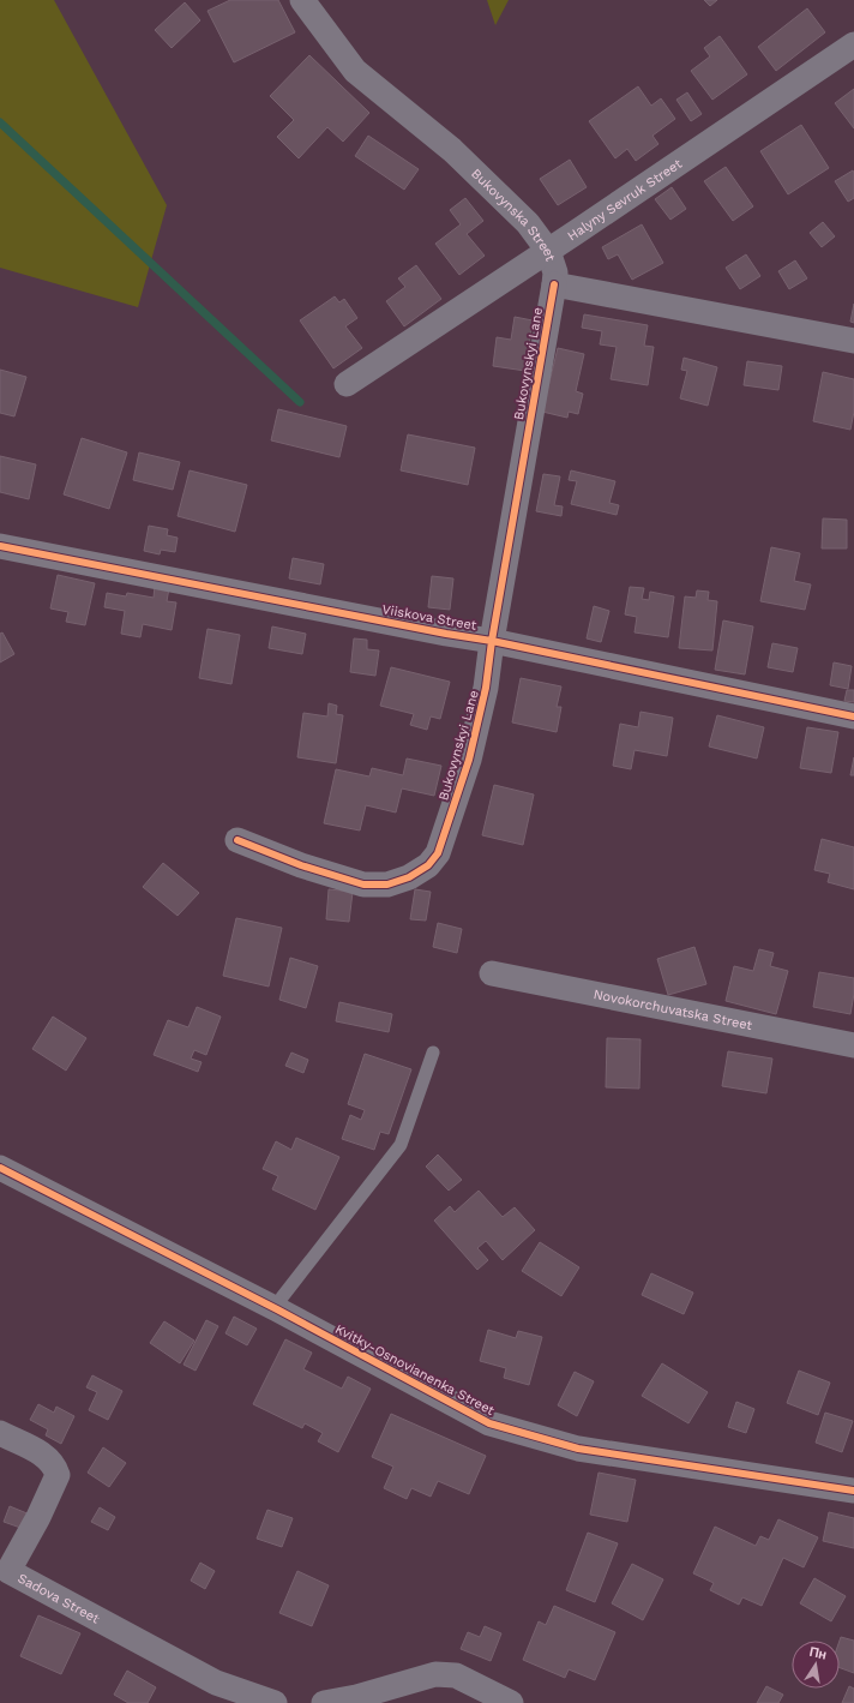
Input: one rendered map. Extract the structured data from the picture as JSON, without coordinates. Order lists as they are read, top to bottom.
{
  "streets": {
    "street": [
      "Halyny Sevruk Street",
      "Bukovynska Street",
      "Bukovynskyi Lane",
      "Viiskova Street",
      "Novokorchuvatska Street",
      "Kvitky-Osnovianenka Street",
      "Sadova Street"
    ]
  },
  "crossings": [
    ["Halyny Sevruk Street", "Bukovynska Street"],
    ["Bukovynska Street", "Bukovynskyi Lane"],
    ["Bukovynskyi Lane", "Viiskova Street"]
  ],
  "north": "top"
}
